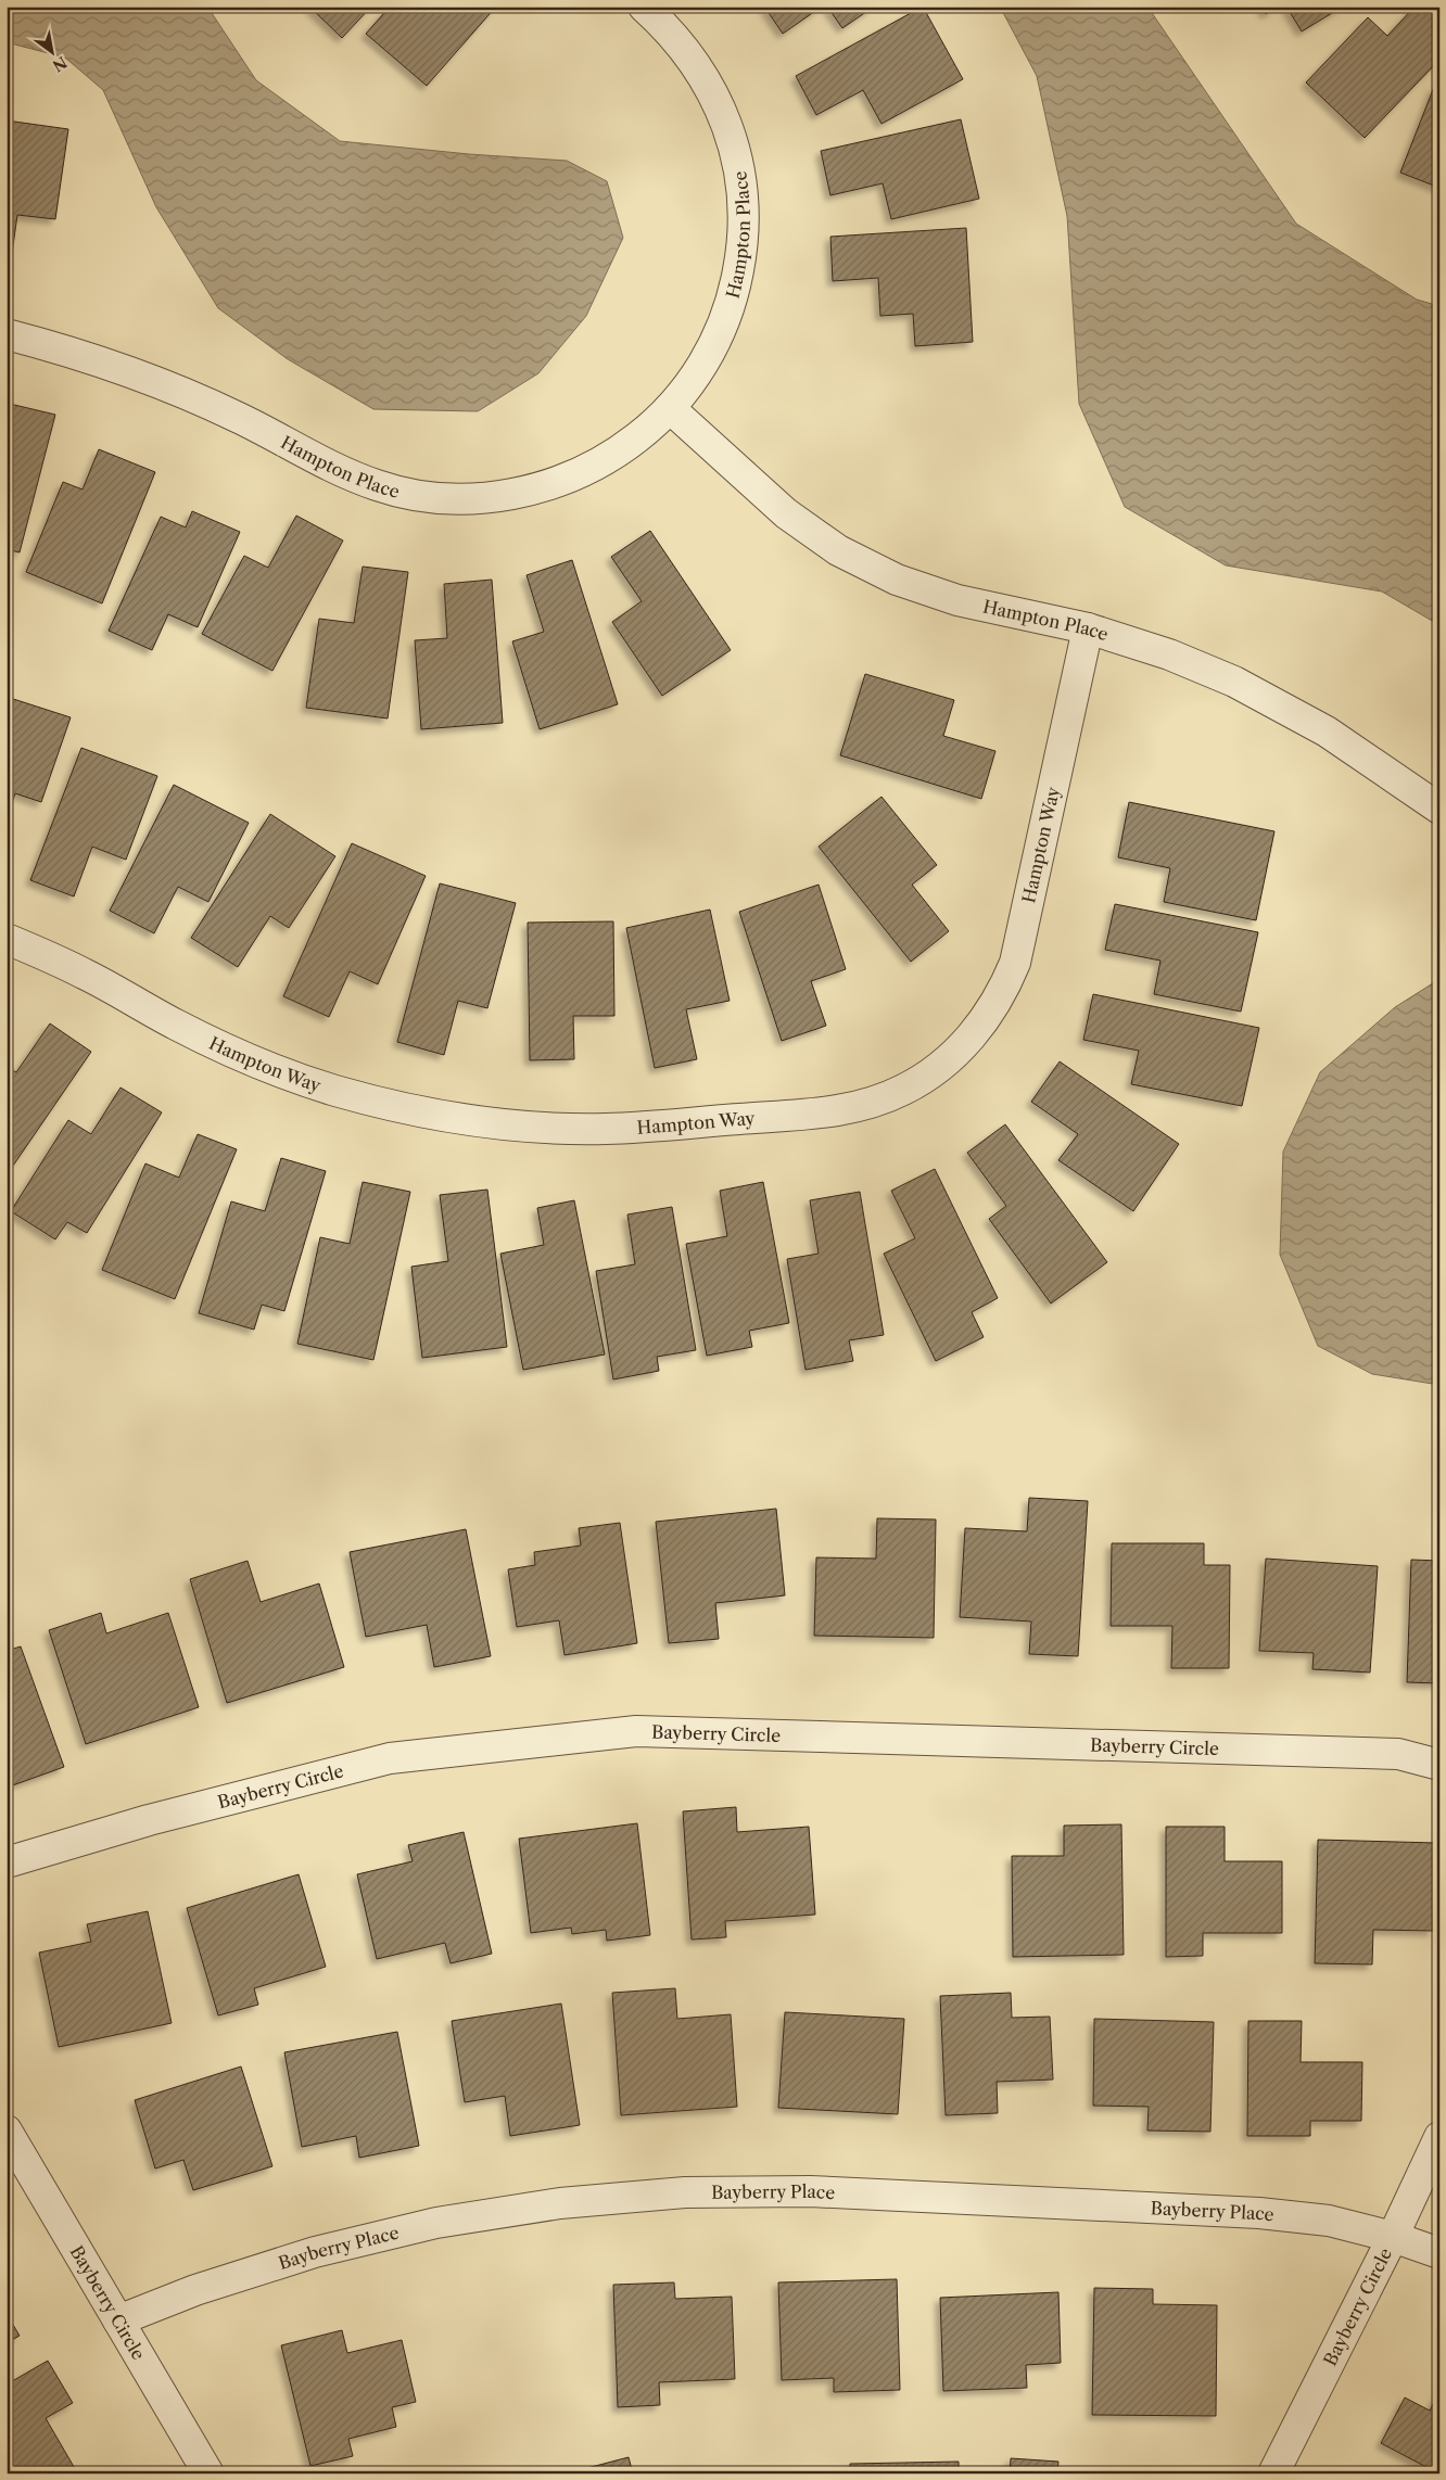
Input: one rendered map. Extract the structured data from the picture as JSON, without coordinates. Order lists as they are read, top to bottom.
{
  "streets": {
    "street": [
      "Hampton Place",
      "Hampton Way",
      "Bayberry Circle",
      "Bayberry Place"
    ]
  },
  "crossings": [
    ["Hampton Place", "Hampton Way"],
    ["Bayberry Circle", "Bayberry Place"]
  ],
  "north": "bottom right"
}
